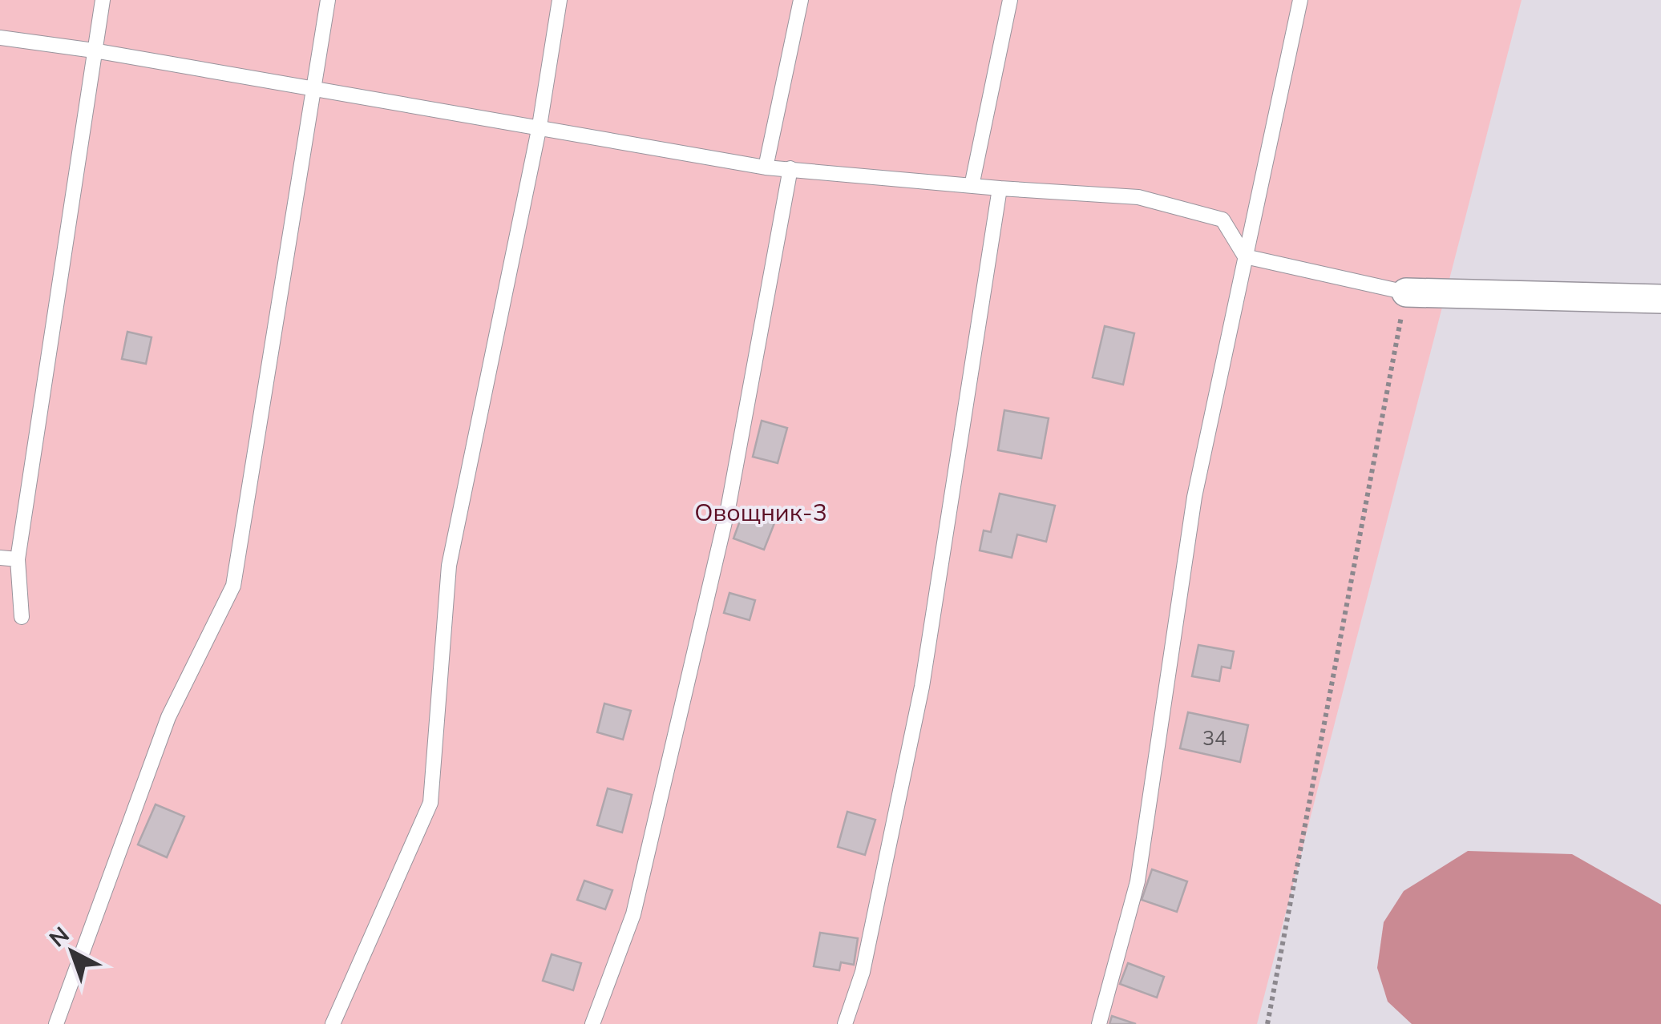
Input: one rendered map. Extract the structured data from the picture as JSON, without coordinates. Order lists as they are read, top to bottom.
{
  "parks": ["Овощник-3"],
  "house_numbers": ["34"],
  "north": "top left"
}
